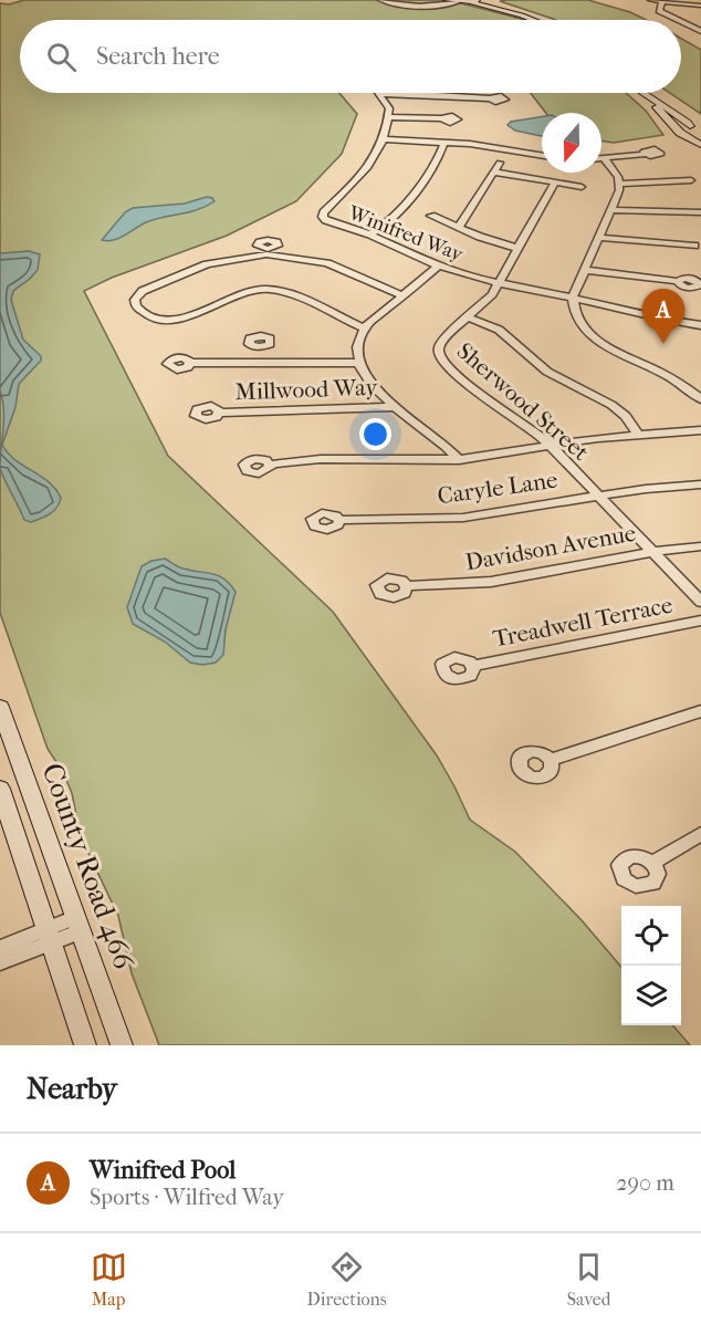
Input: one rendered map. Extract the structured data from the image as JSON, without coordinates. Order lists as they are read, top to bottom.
{
  "streets": {
    "main road": ["County Road 466"],
    "street": [
      "Winifred Way",
      "Millwood Way",
      "Sherwood Street",
      "Caryle Lane",
      "Davidson Avenue",
      "Treadwell Terrace"
    ]
  },
  "crossings": [
    ["Winifred Way", "Sherwood Street"],
    ["Sherwood Street", "Caryle Lane"],
    ["Sherwood Street", "Davidson Avenue"]
  ],
  "north": "bottom",
  "page": {
    "search": "Search here",
    "pins": "A",
    "heading": "Nearby",
    "list": [
      {
        "mark": "A",
        "name": "Winifred Pool",
        "note": "Sports · Wilfred Way",
        "value": "290 m"
      }
    ],
    "nav": ["Map", "Directions", "Saved"]
  }
}
